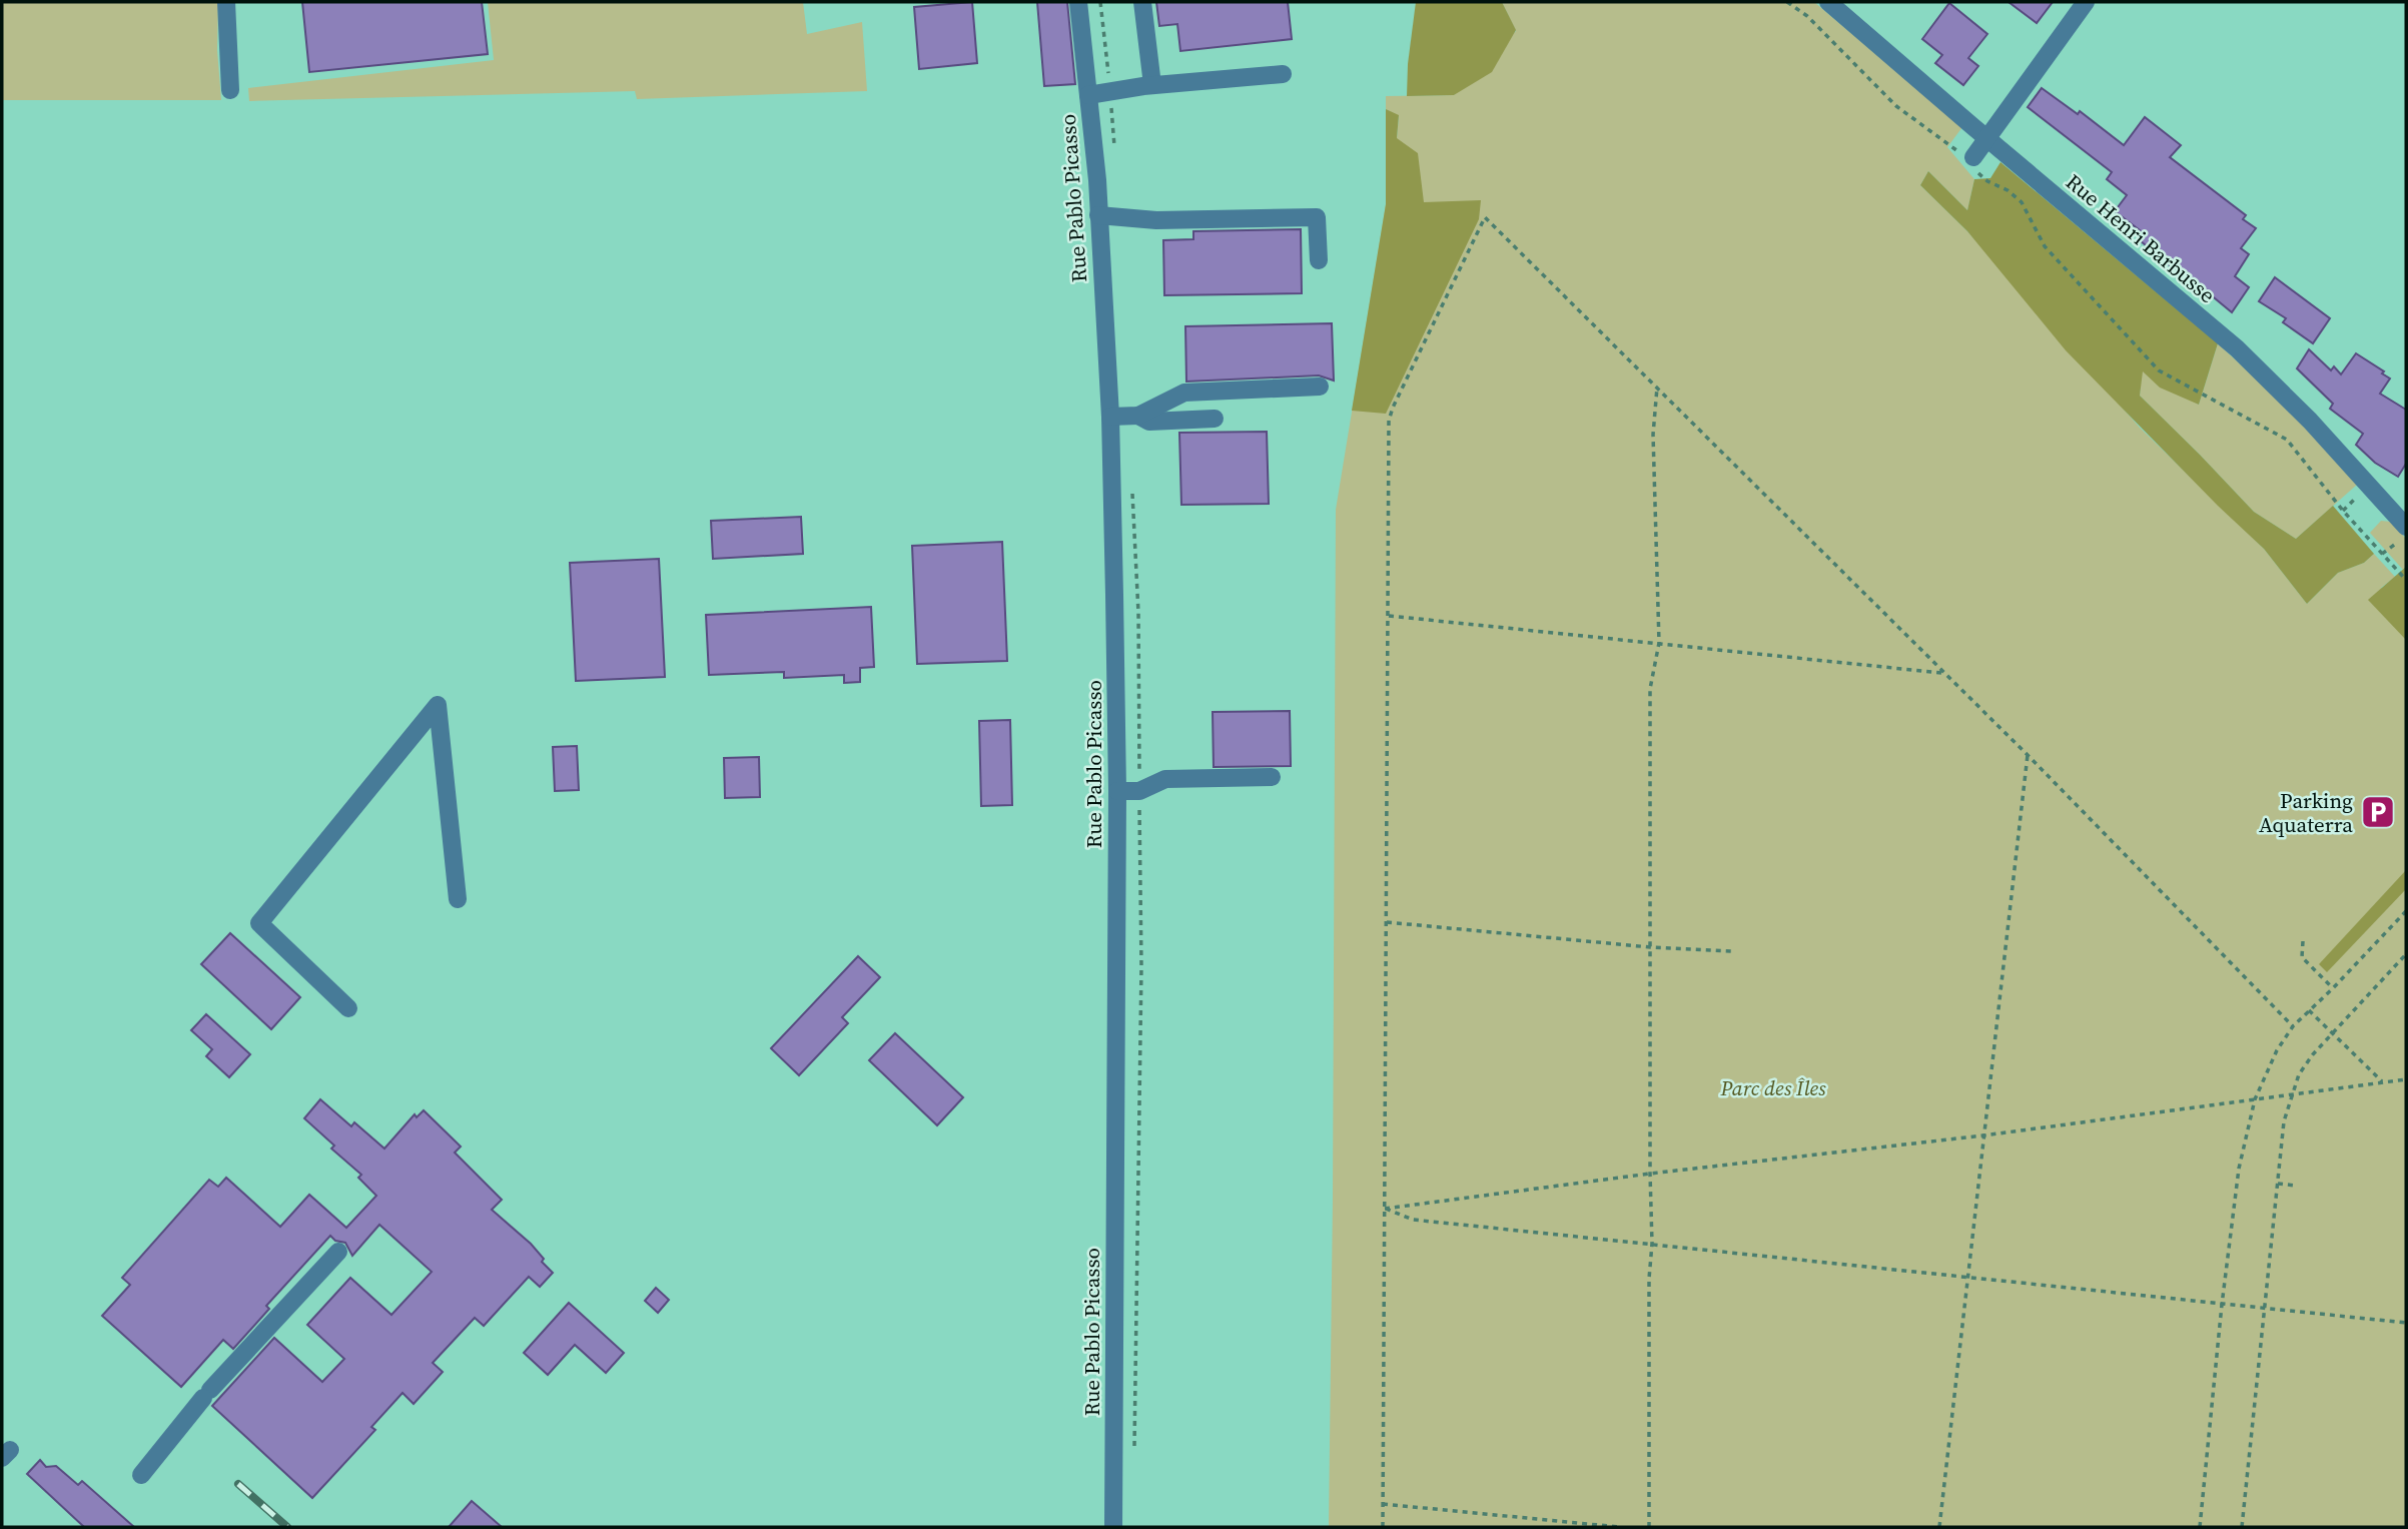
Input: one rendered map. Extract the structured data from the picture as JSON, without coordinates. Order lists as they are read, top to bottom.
{
  "streets": {
    "street": ["Rue Pablo Picasso", "Rue Henri Barbusse"]
  },
  "parks": ["Parc des Îles"],
  "places": {
    "parking": ["Parking Aquaterra"]
  }
}
